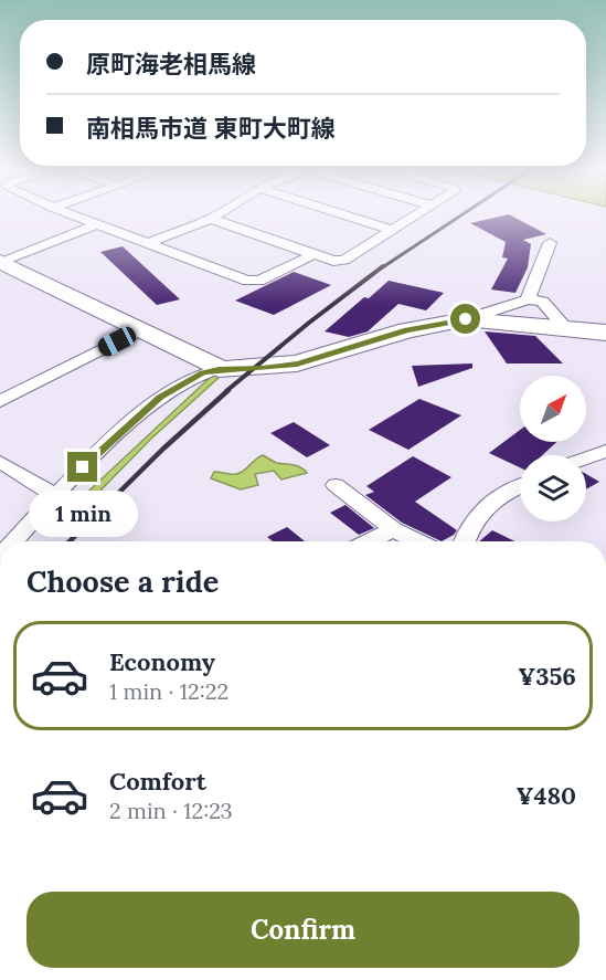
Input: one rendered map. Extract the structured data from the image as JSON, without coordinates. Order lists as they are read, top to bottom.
{
  "north": "top right",
  "page": {
    "banner": ["原町海老相馬線", "南相馬市道 東町大町線"],
    "bubble": "1 min",
    "heading": "Choose a ride",
    "list": [
      {
        "name": "Economy",
        "note": "1 min · 12:22",
        "value": "¥356"
      },
      {
        "name": "Comfort",
        "note": "2 min · 12:23",
        "value": "¥480"
      }
    ],
    "buttons": "Confirm"
  }
}
